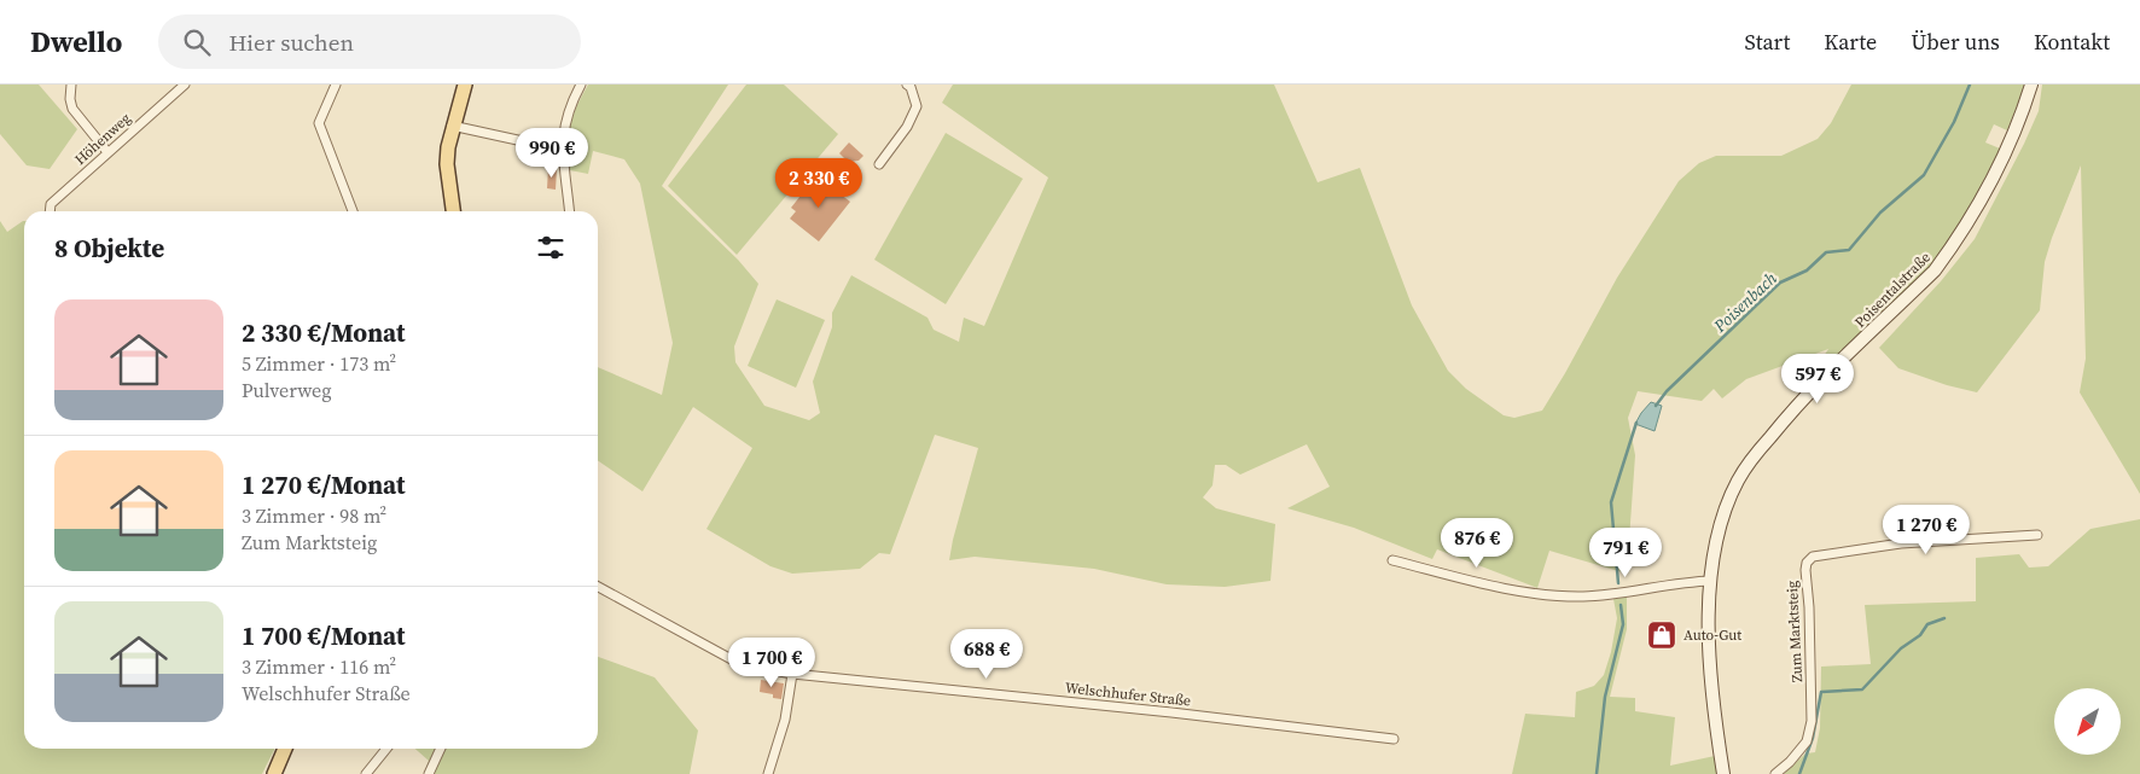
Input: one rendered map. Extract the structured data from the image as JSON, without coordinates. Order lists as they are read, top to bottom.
{
  "streets": {
    "main road": ["Poisentalstraße"],
    "street": ["Höhenweg", "Zum Marktsteig", "Welschhufer Straße"]
  },
  "water": ["Poisenbach"],
  "places": {
    "shop": ["Auto-Gut"]
  },
  "north": "bottom left",
  "page": {
    "header": "Dwello",
    "search": "Hier suchen",
    "nav": [
      "Start",
      "Karte",
      "Über uns",
      "Kontakt"
    ],
    "price": [
      "990 €",
      "2 330 €",
      "597 €",
      "1 270 €",
      "876 €",
      "791 €",
      "688 €",
      "1 700 €"
    ],
    "heading": "8 Objekte",
    "list": [
      {
        "name": "2 330 €/Monat",
        "note": "5 Zimmer · 173 m² · Pulverweg"
      },
      {
        "name": "1 270 €/Monat",
        "note": "3 Zimmer · 98 m² · Zum Marktsteig"
      },
      {
        "name": "1 700 €/Monat",
        "note": "3 Zimmer · 116 m² · Welschhufer Straße"
      }
    ]
  }
}
